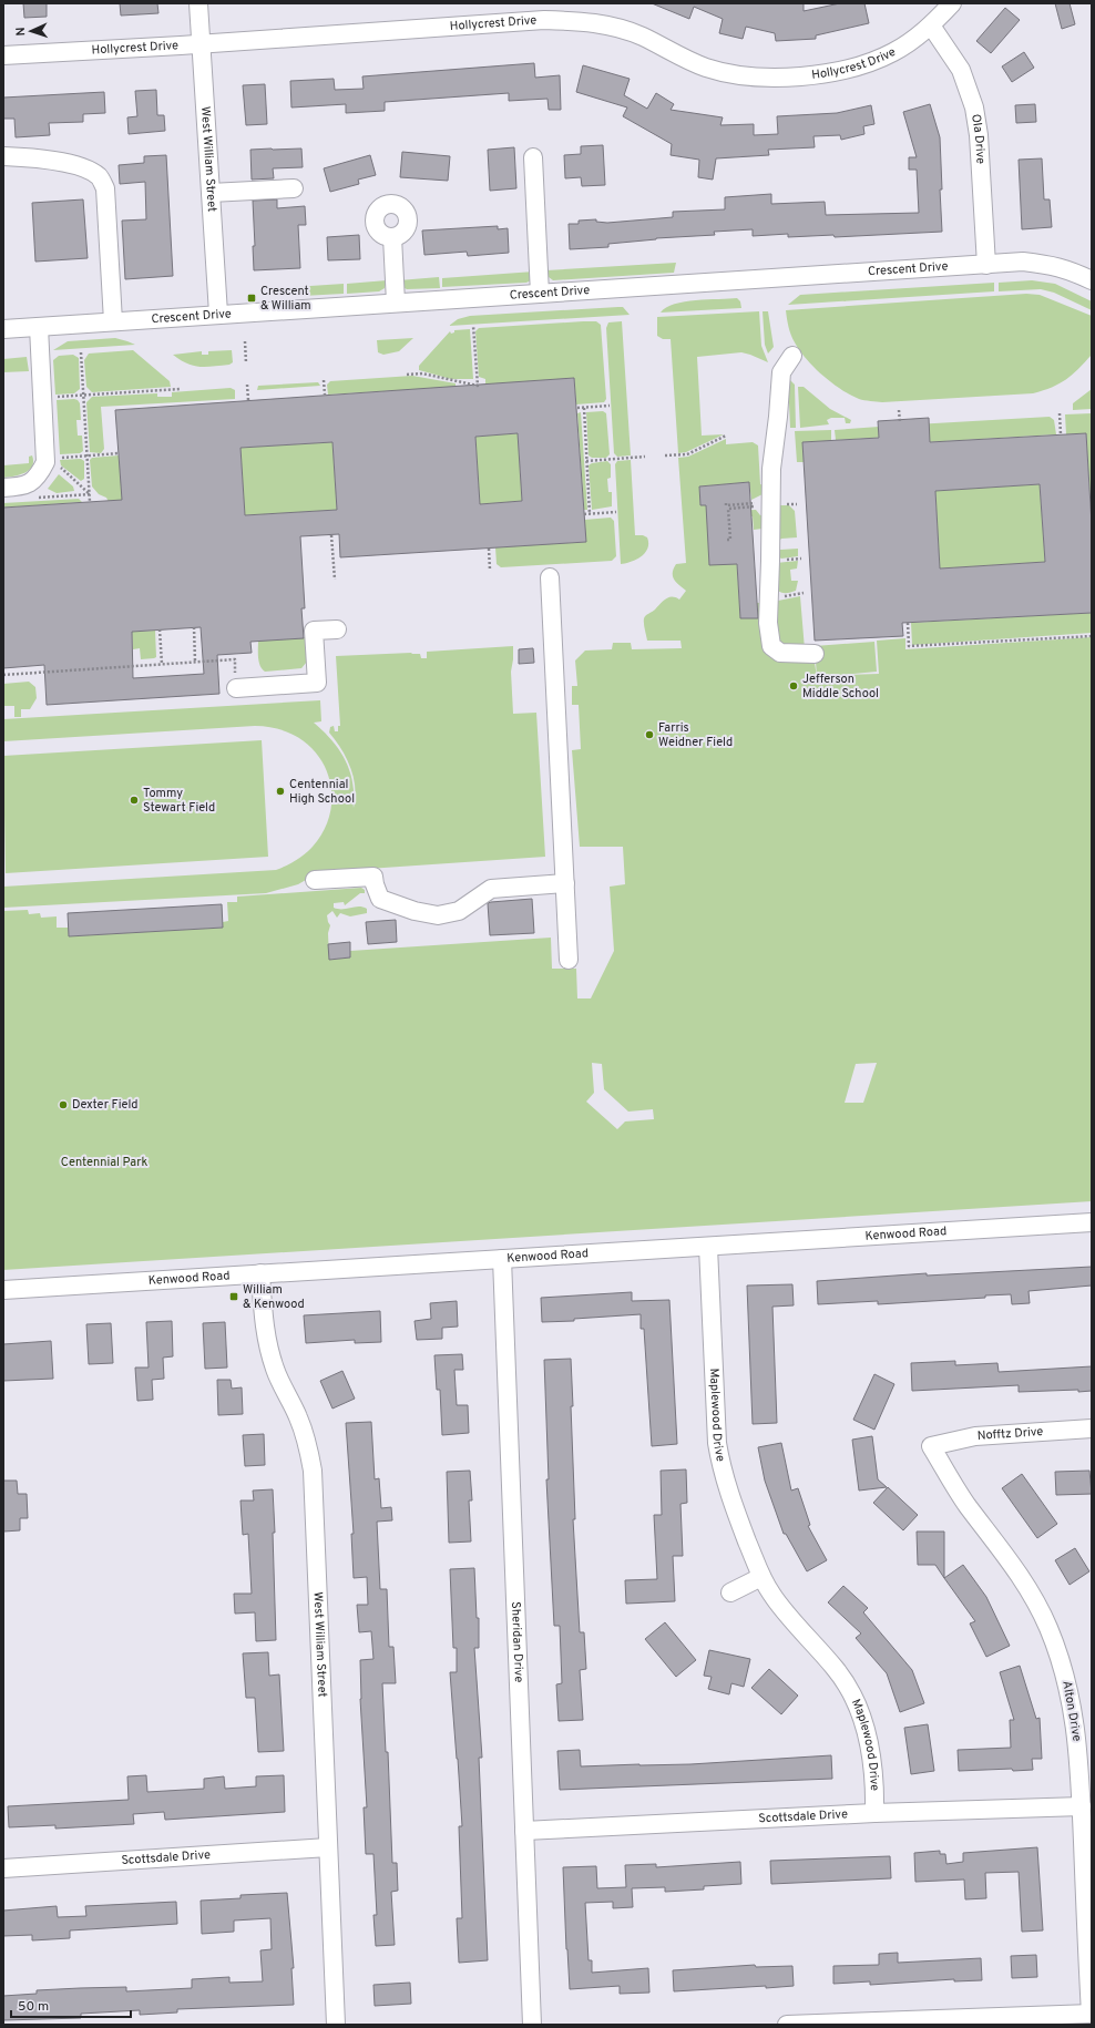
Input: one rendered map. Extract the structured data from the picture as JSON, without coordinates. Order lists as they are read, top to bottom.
{
  "streets": {
    "street": [
      "Hollycrest Drive",
      "Ola Drive",
      "West William Street",
      "Crescent Drive",
      "Kenwood Road",
      "Maplewood Drive",
      "Nofftz Drive",
      "Sheridan Drive",
      "Alton Drive",
      "Scottsdale Drive"
    ]
  },
  "crossings": [
    ["Hollycrest Drive", "Ola Drive"],
    ["Hollycrest Drive", "West William Street"],
    ["Ola Drive", "Crescent Drive"],
    ["West William Street", "Crescent Drive"],
    ["West William Street", "Kenwood Road"],
    ["West William Street", "Scottsdale Drive"],
    ["Kenwood Road", "Maplewood Drive"],
    ["Kenwood Road", "Sheridan Drive"],
    ["Maplewood Drive", "Scottsdale Drive"],
    ["Nofftz Drive", "Alton Drive"],
    ["Sheridan Drive", "Scottsdale Drive"],
    ["Alton Drive", "Scottsdale Drive"]
  ],
  "parks": ["Centennial Park"],
  "places": {
    "transit": ["Crescent & William", "William & Kenwood"],
    "other": [
      "Jefferson Middle School",
      "Farris Weidner Field",
      "Centennial High School",
      "Tommy Stewart Field",
      "Dexter Field"
    ]
  },
  "scale_bar": "50 m",
  "north": "left"
}
